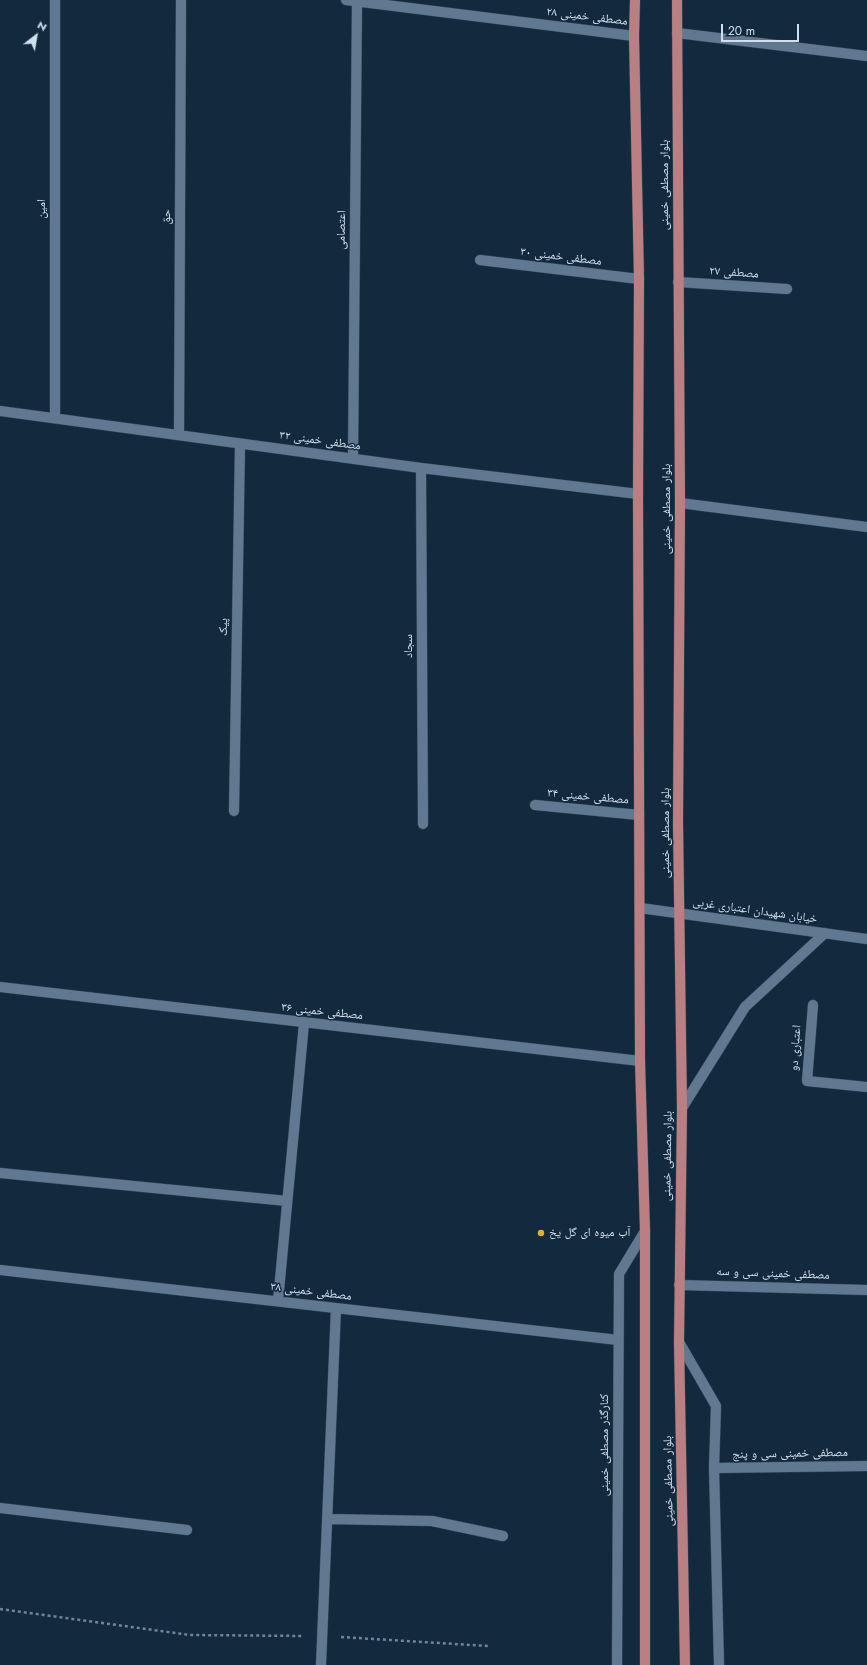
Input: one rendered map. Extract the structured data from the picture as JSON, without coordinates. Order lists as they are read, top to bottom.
{
  "streets": {
    "main road": ["بلوار مصطفی خمینی"],
    "street": [
      "مصطفی خمینی ۲۸",
      "امین",
      "حق",
      "اعتصامی",
      "مصطفی خمینی ۳۰",
      "مصطفی ۲۷",
      "مصطفی خمینی ۳۲",
      "پیک",
      "سجاد",
      "مصطفی خمینی ۳۴",
      "خیابان شهیدان اعتباری غربی",
      "مصطفی خمینی ۳۶",
      "اعتباری دو",
      "مصطفی خمینی سی و سه",
      "مصطفی خمینی ۳۸",
      "کنارگذر مصطفی خمینی",
      "مصطفی خمینی سی و پنج"
    ]
  },
  "crossings": [
    ["مصطفی خمینی ۲۸", "بلوار مصطفی خمینی"],
    ["مصطفی خمینی ۲۸", "اعتصامی"],
    ["بلوار مصطفی خمینی", "مصطفی خمینی ۳۰"],
    ["بلوار مصطفی خمینی", "مصطفی ۲۷"],
    ["بلوار مصطفی خمینی", "مصطفی خمینی ۳۲"],
    ["بلوار مصطفی خمینی", "مصطفی خمینی ۳۴"],
    ["بلوار مصطفی خمینی", "خیابان شهیدان اعتباری غربی"],
    ["بلوار مصطفی خمینی", "مصطفی خمینی ۳۶"],
    ["بلوار مصطفی خمینی", "مصطفی خمینی سی و سه"],
    ["بلوار مصطفی خمینی", "کنارگذر مصطفی خمینی"],
    ["امین", "مصطفی خمینی ۳۲"],
    ["حق", "مصطفی خمینی ۳۲"],
    ["اعتصامی", "مصطفی خمینی ۳۲"],
    ["مصطفی خمینی ۳۲", "پیک"],
    ["مصطفی خمینی ۳۲", "سجاد"],
    ["مصطفی خمینی ۳۸", "کنارگذر مصطفی خمینی"]
  ],
  "places": ["آب میوه ای گل یخ"],
  "scale_bar": "20 m",
  "north": "top right"
}
